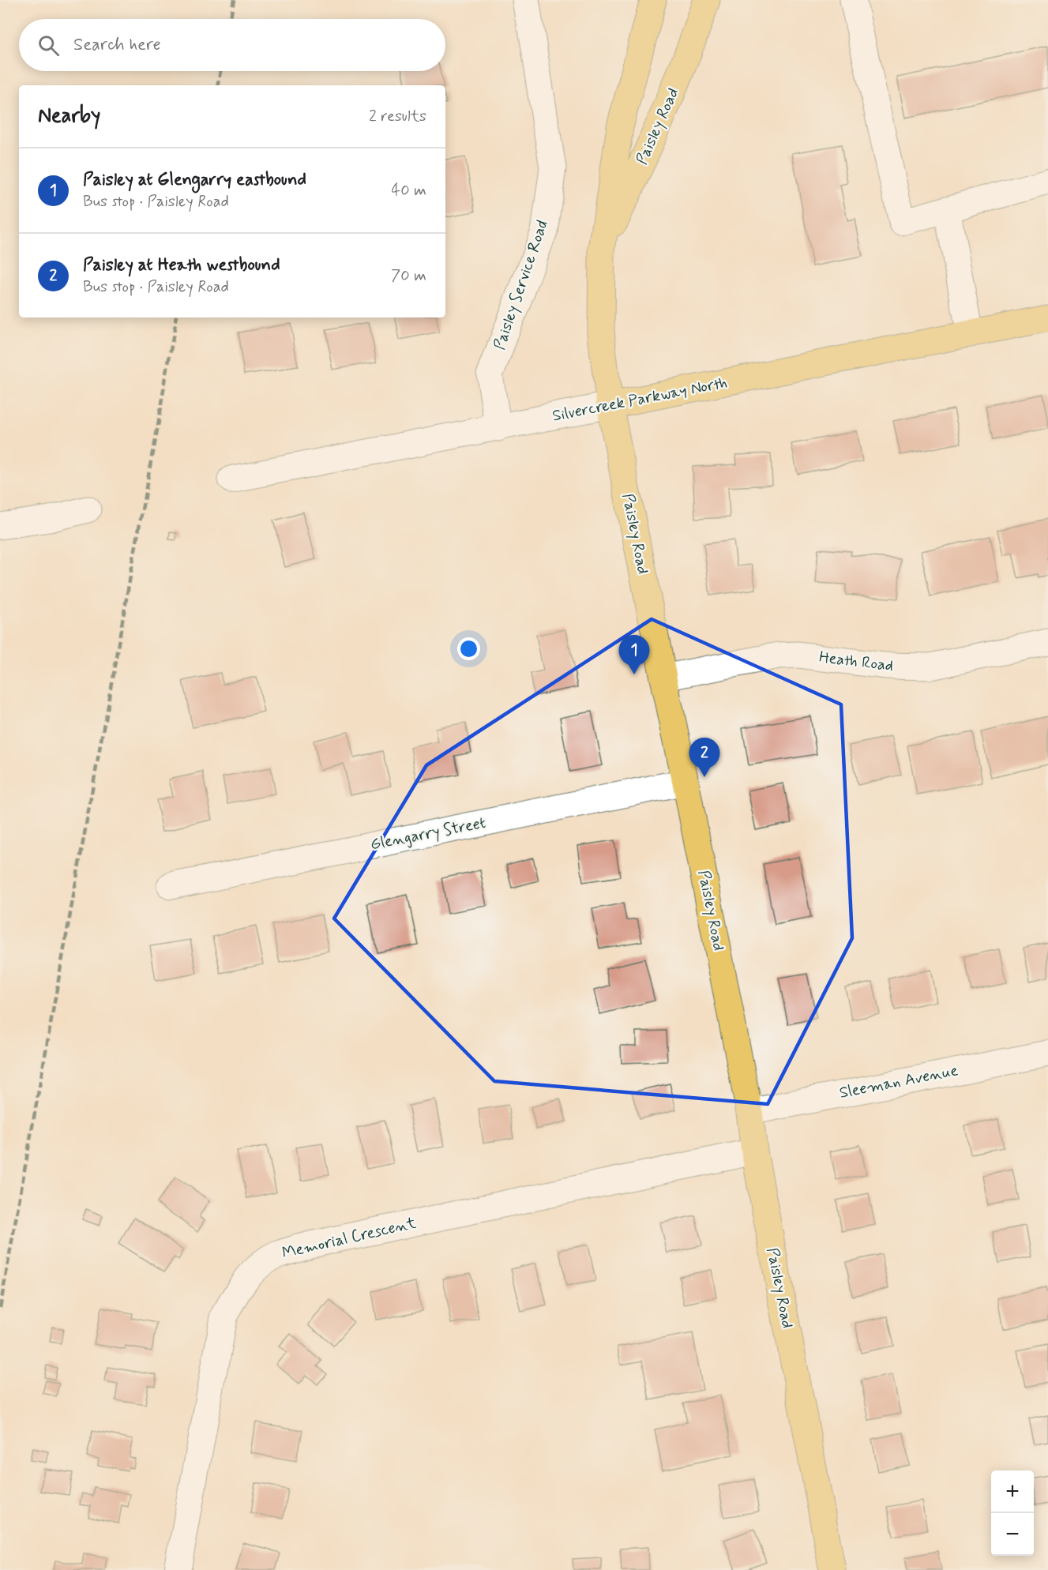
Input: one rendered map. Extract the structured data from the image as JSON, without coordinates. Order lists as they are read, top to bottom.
{
  "streets": {
    "main road": ["Paisley Road", "Silvercreek Parkway North"],
    "street": [
      "Paisley Service Road",
      "Heath Road",
      "Glengarry Street",
      "Sleeman Avenue",
      "Memorial Crescent"
    ]
  },
  "crossings": [
    ["Paisley Road", "Silvercreek Parkway North"],
    ["Paisley Road", "Heath Road"],
    ["Paisley Road", "Glengarry Street"],
    ["Paisley Road", "Sleeman Avenue"],
    ["Paisley Road", "Memorial Crescent"],
    ["Paisley Service Road", "Silvercreek Parkway North"]
  ],
  "page": {
    "search": "Search here",
    "heading": ["Nearby", "2 results"],
    "list": [
      {
        "mark": "1",
        "name": "Paisley at Glengarry eastbound",
        "note": "Bus stop · Paisley Road",
        "value": "40 m"
      },
      {
        "mark": "2",
        "name": "Paisley at Heath westbound",
        "note": "Bus stop · Paisley Road",
        "value": "70 m"
      }
    ],
    "pins": ["1", "2"],
    "map_buttons": ["+", "−"]
  }
}
